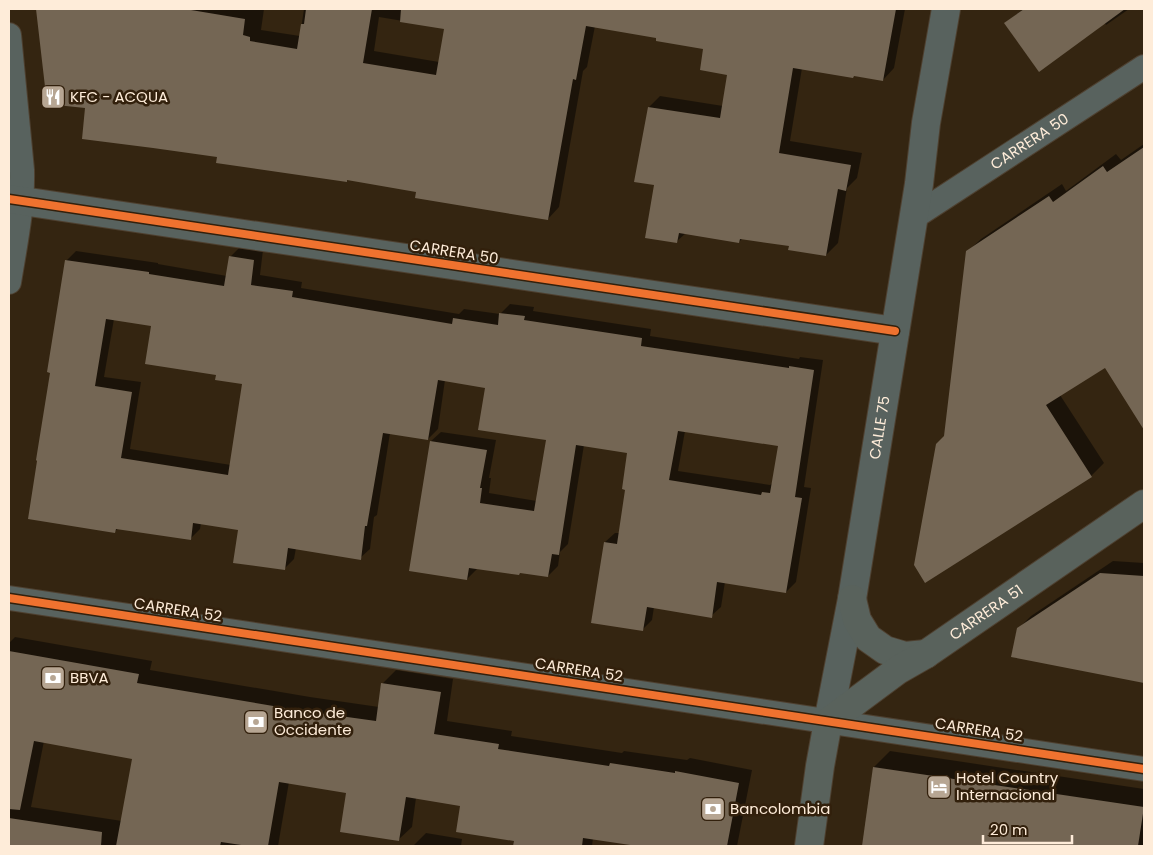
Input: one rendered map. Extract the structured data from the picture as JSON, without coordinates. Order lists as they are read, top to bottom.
{
  "streets": {
    "main road": ["CALLE 75", "CARRERA 51"],
    "street": ["CARRERA 50", "CARRERA 52"]
  },
  "crossings": [
    ["CARRERA 50", "CALLE 75"],
    ["CALLE 75", "CARRERA 52"],
    ["CALLE 75", "CARRERA 51"],
    ["CARRERA 52", "CARRERA 51"]
  ],
  "places": {
    "restaurant": ["KFC - ACQUA"],
    "bank": ["BBVA", "Banco de Occidente", "Bancolombia"],
    "hotel": ["Hotel Country Internacional"]
  },
  "scale_bar": "20 m"
}
